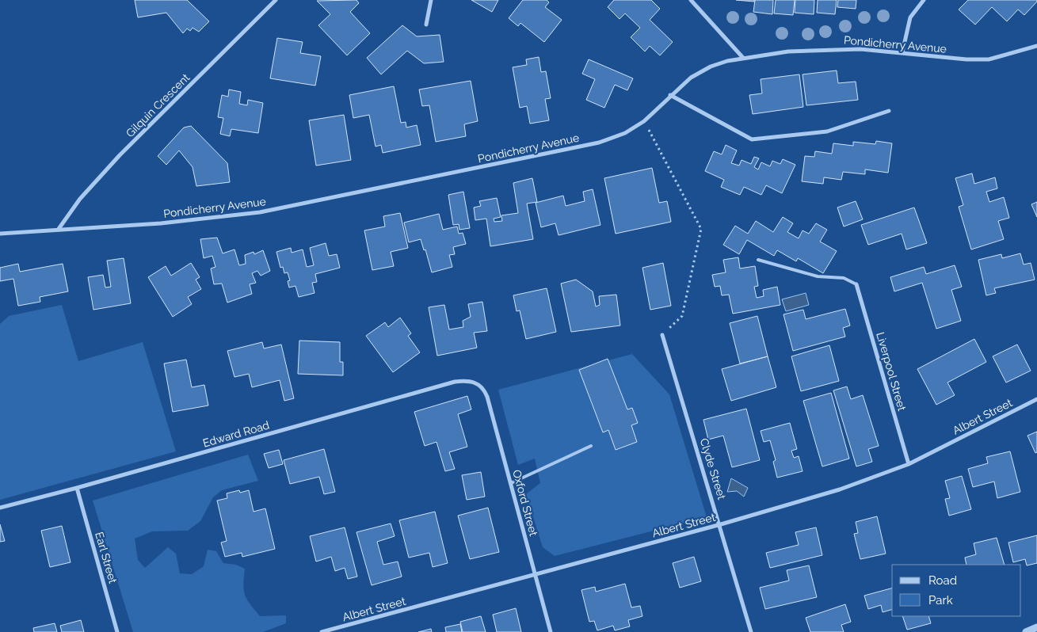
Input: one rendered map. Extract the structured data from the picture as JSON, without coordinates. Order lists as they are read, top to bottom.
{
  "streets": {
    "street": [
      "Pondicherry Avenue",
      "Gilquin Crescent",
      "Liverpool Street",
      "Albert Street",
      "Edward Road",
      "Clyde Street",
      "Oxford Street",
      "Earl Street"
    ]
  },
  "crossings": [
    ["Pondicherry Avenue", "Gilquin Crescent"],
    ["Liverpool Street", "Albert Street"],
    ["Albert Street", "Clyde Street"],
    ["Albert Street", "Oxford Street"],
    ["Edward Road", "Oxford Street"],
    ["Edward Road", "Earl Street"]
  ],
  "legend": ["Road", "Park"]
}
